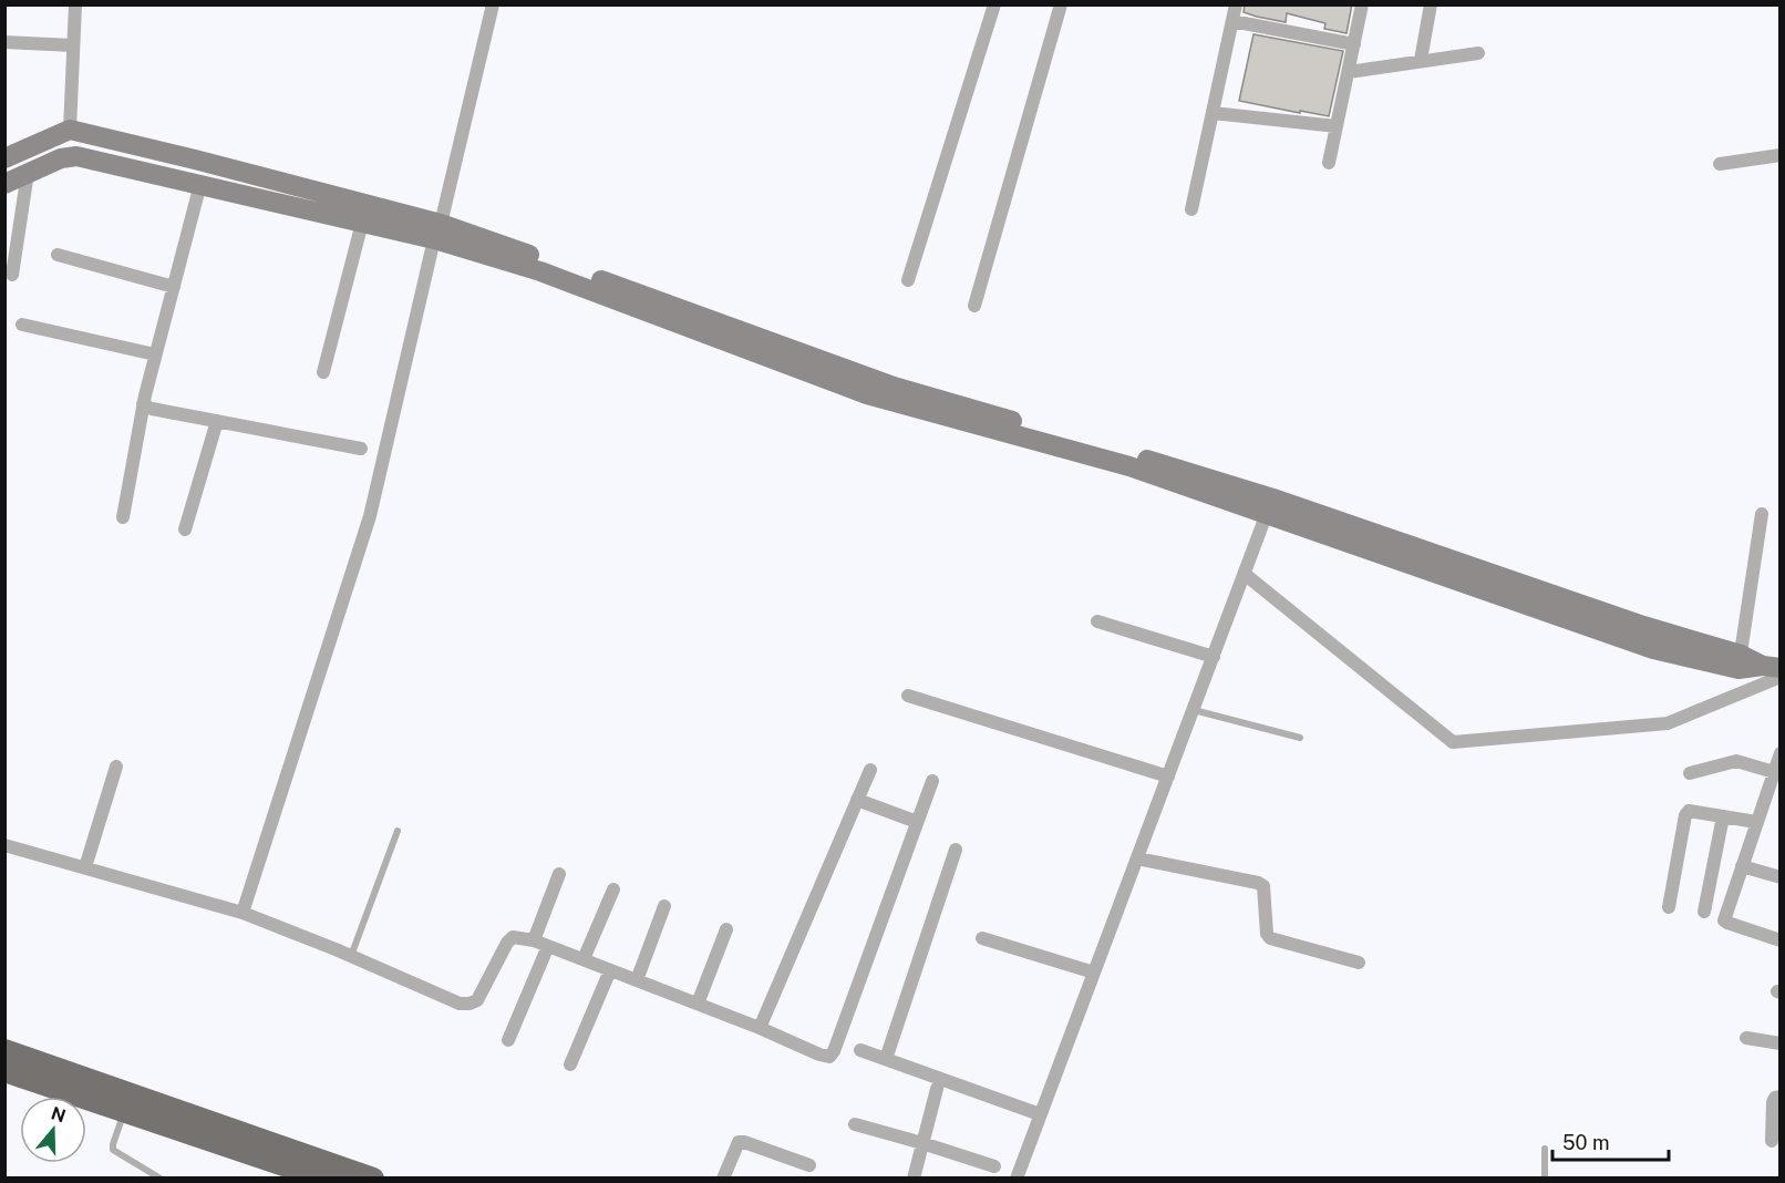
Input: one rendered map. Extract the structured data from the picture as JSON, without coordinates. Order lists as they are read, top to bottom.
{
  "scale_bar": "50 m",
  "north": "top"
}
